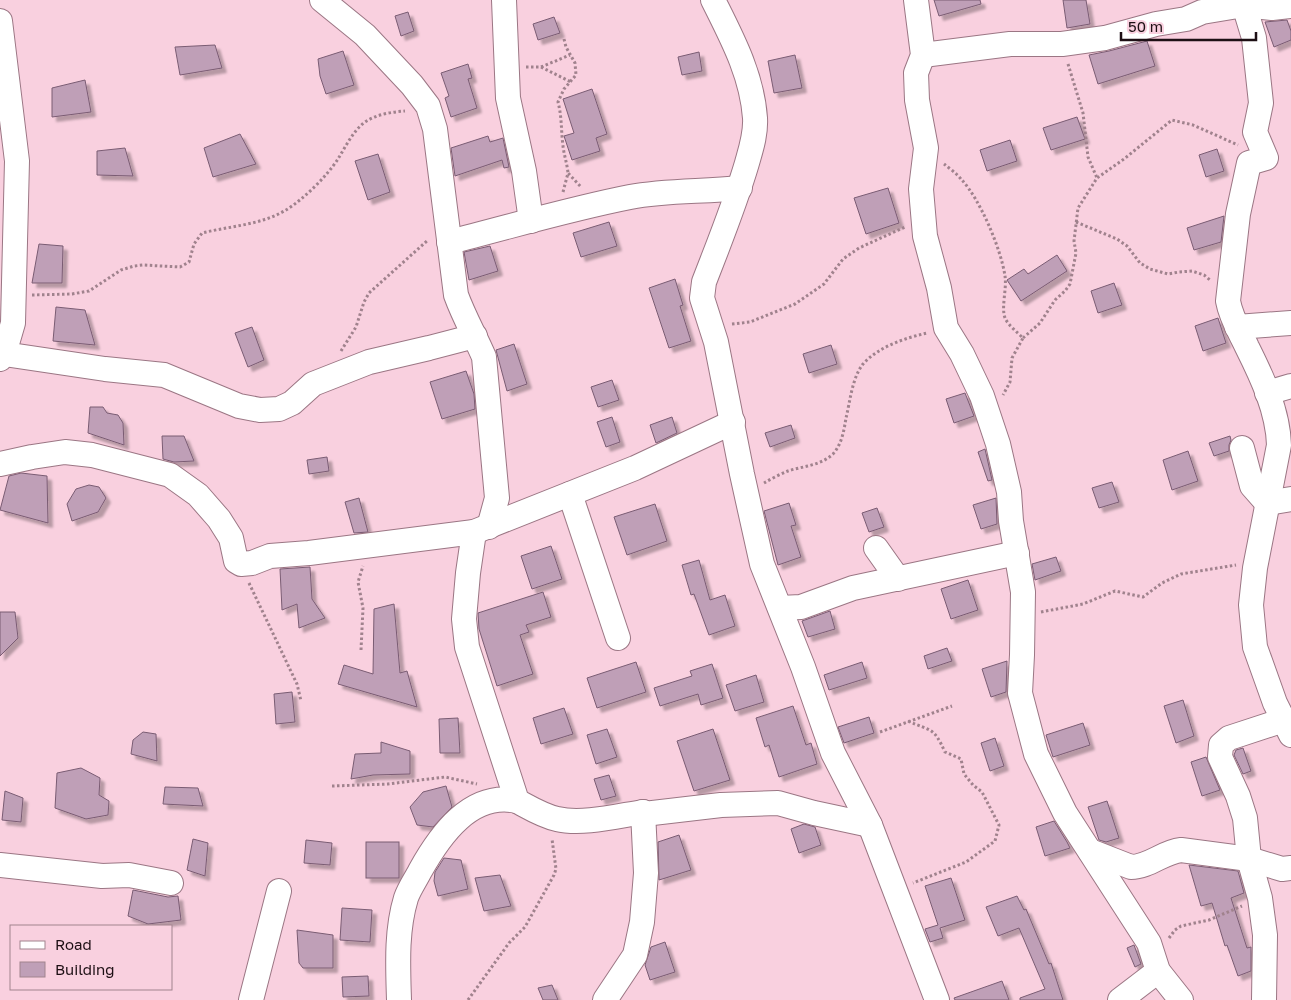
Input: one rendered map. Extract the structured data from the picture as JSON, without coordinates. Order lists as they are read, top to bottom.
{
  "legend": ["Road", "Building"],
  "scale_bar": "50 m"
}
